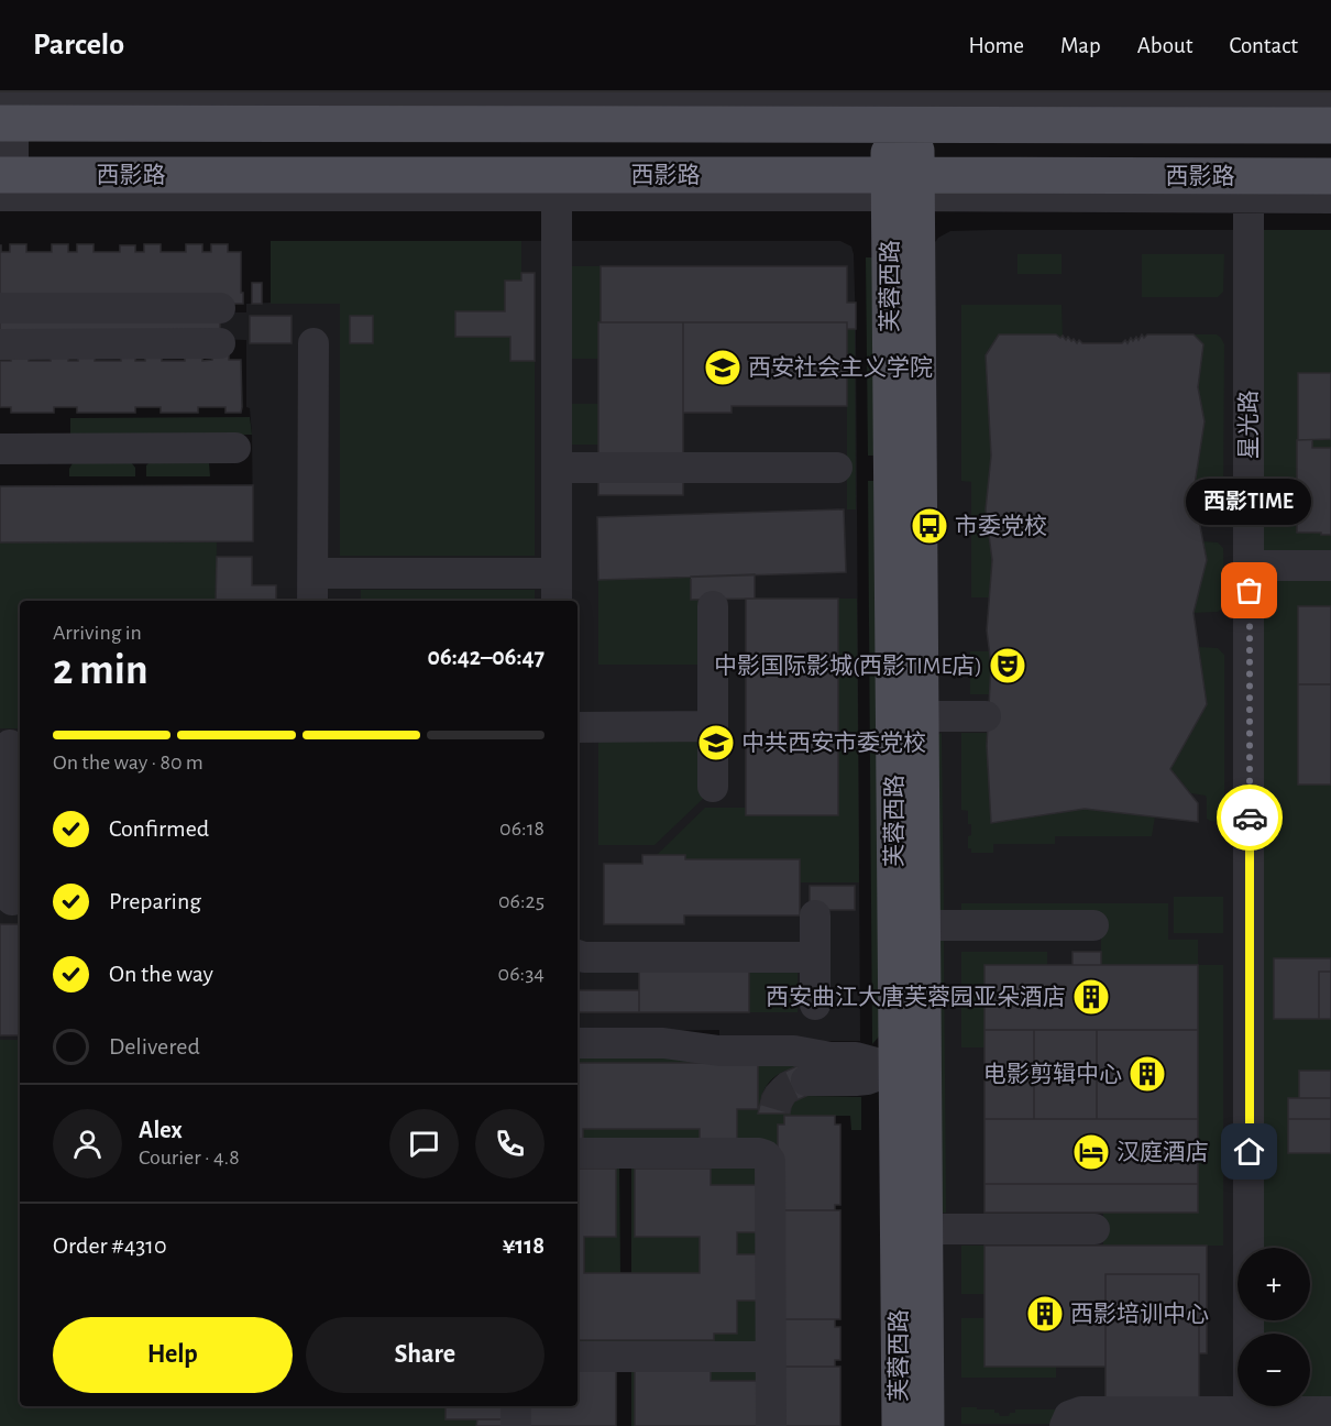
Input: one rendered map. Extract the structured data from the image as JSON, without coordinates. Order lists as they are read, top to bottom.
{
  "streets": {
    "main road": ["西影路", "芙蓉西路"],
    "street": ["星光路"]
  },
  "crossings": [
    ["西影路", "芙蓉西路"],
    ["西影路", "星光路"]
  ],
  "places": {
    "school or university": ["西安社会主义学院", "中共西安市委党校"],
    "bus stop": ["市委党校"],
    "other": ["西影TIME"],
    "theatre": ["中影国际影城(西影TIME店)"],
    "building": ["西安曲江大唐芙蓉园亚朵酒店", "电影剪辑中心", "西影培训中心"],
    "hotel": ["汉庭酒店"]
  },
  "page": {
    "header": "Parcelo",
    "nav": [
      "Home",
      "Map",
      "About",
      "Contact"
    ],
    "bubble": "西影TIME",
    "heading": ["2 min", "Arriving in", "06:42–06:47"],
    "panel": [
      "Alex",
      "Courier · 4.8",
      "Order #4310",
      "¥118"
    ],
    "bar": "On the way · 80 m",
    "list": [
      ["Confirmed", "06:18"],
      ["Preparing", "06:25"],
      ["On the way", "06:34"],
      "Delivered"
    ],
    "map_buttons": ["+", "−"],
    "buttons": ["Help", "Share"]
  }
}
